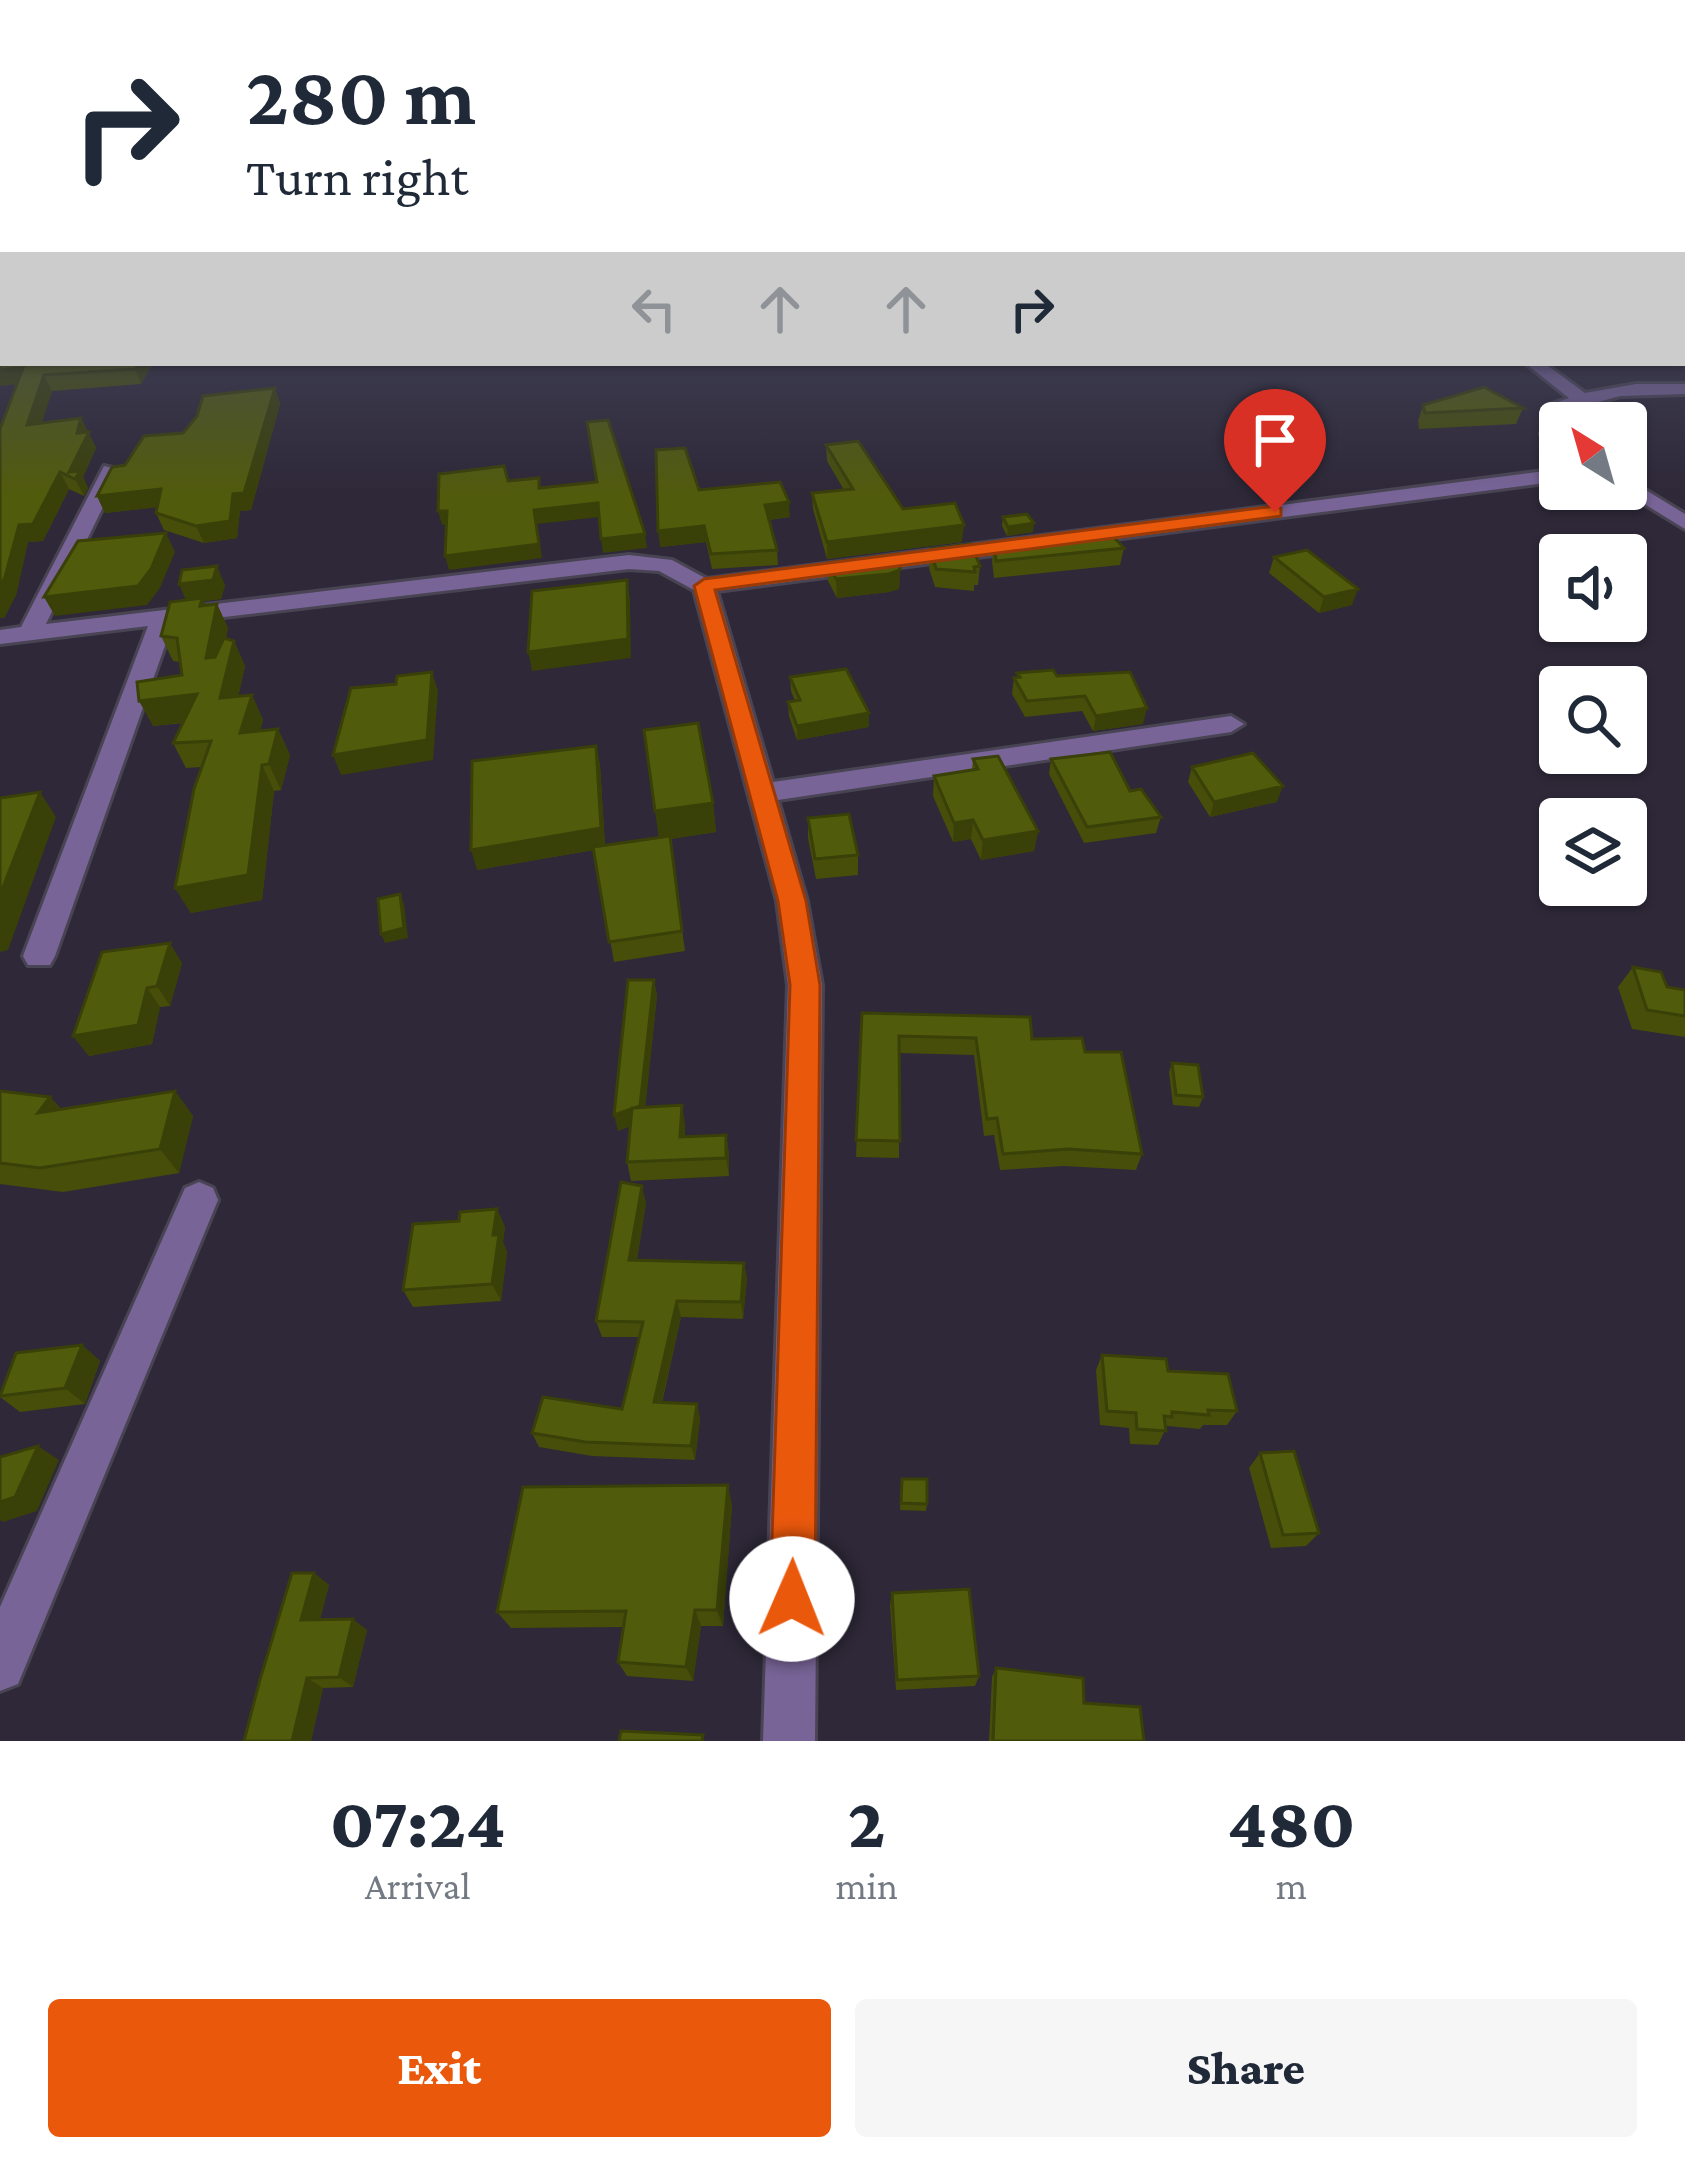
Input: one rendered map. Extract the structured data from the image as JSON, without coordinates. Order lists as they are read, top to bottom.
{
  "north": "top left",
  "page": {
    "turn": ["280 m", "Turn right"],
    "eta": [
      "07:24",
      "Arrival",
      "2",
      "min",
      "480",
      "m"
    ],
    "buttons": ["Exit", "Share"]
  }
}
